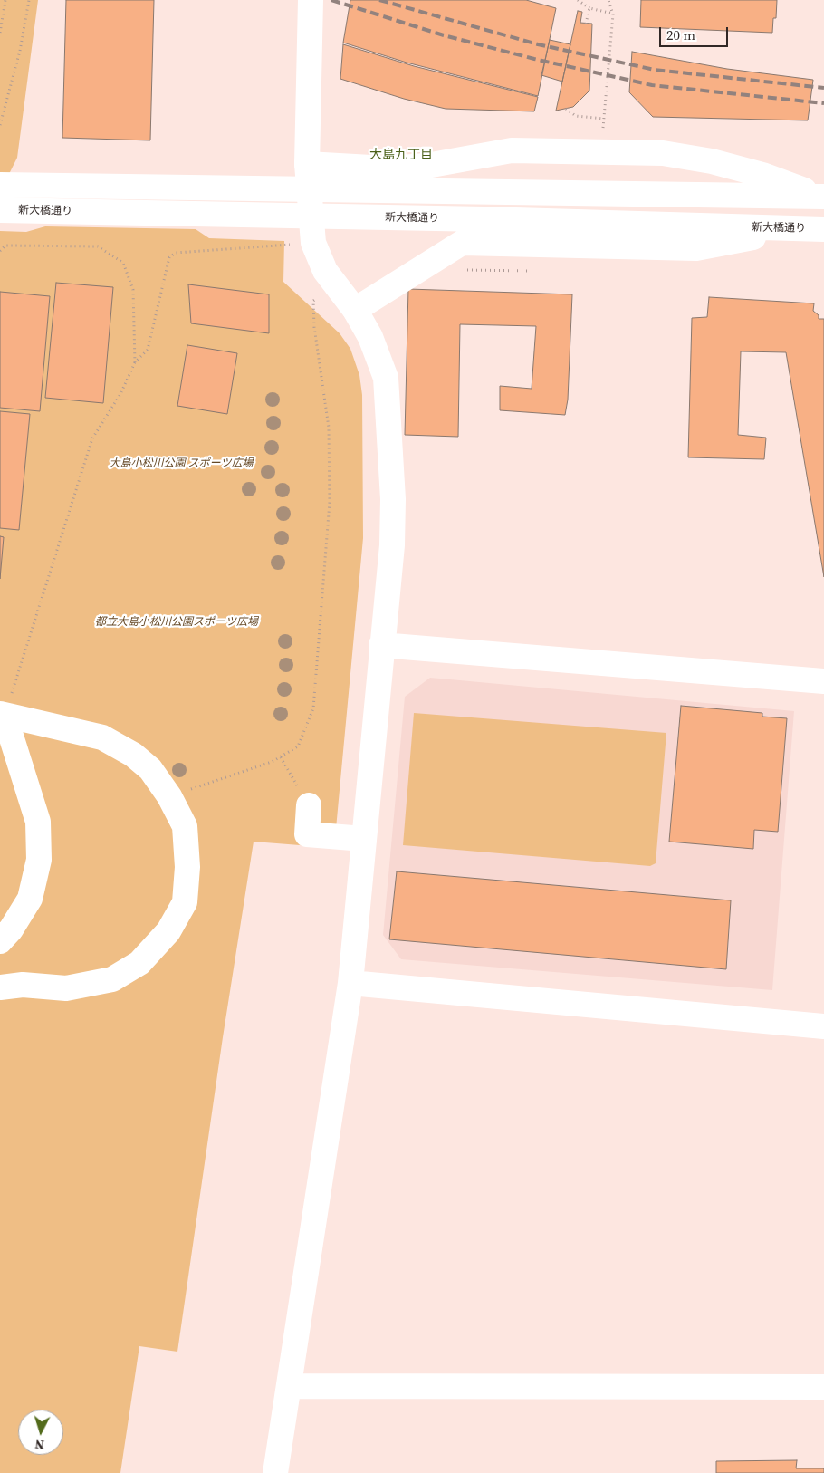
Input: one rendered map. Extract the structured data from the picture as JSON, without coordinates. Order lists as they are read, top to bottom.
{
  "streets": {
    "street": ["新大橋通り"]
  },
  "districts": ["大島九丁目"],
  "parks": ["大島小松川公園 スポーツ広場", "都立大島小松川公園スポーツ広場"],
  "scale_bar": "20 m",
  "north": "bottom"
}
